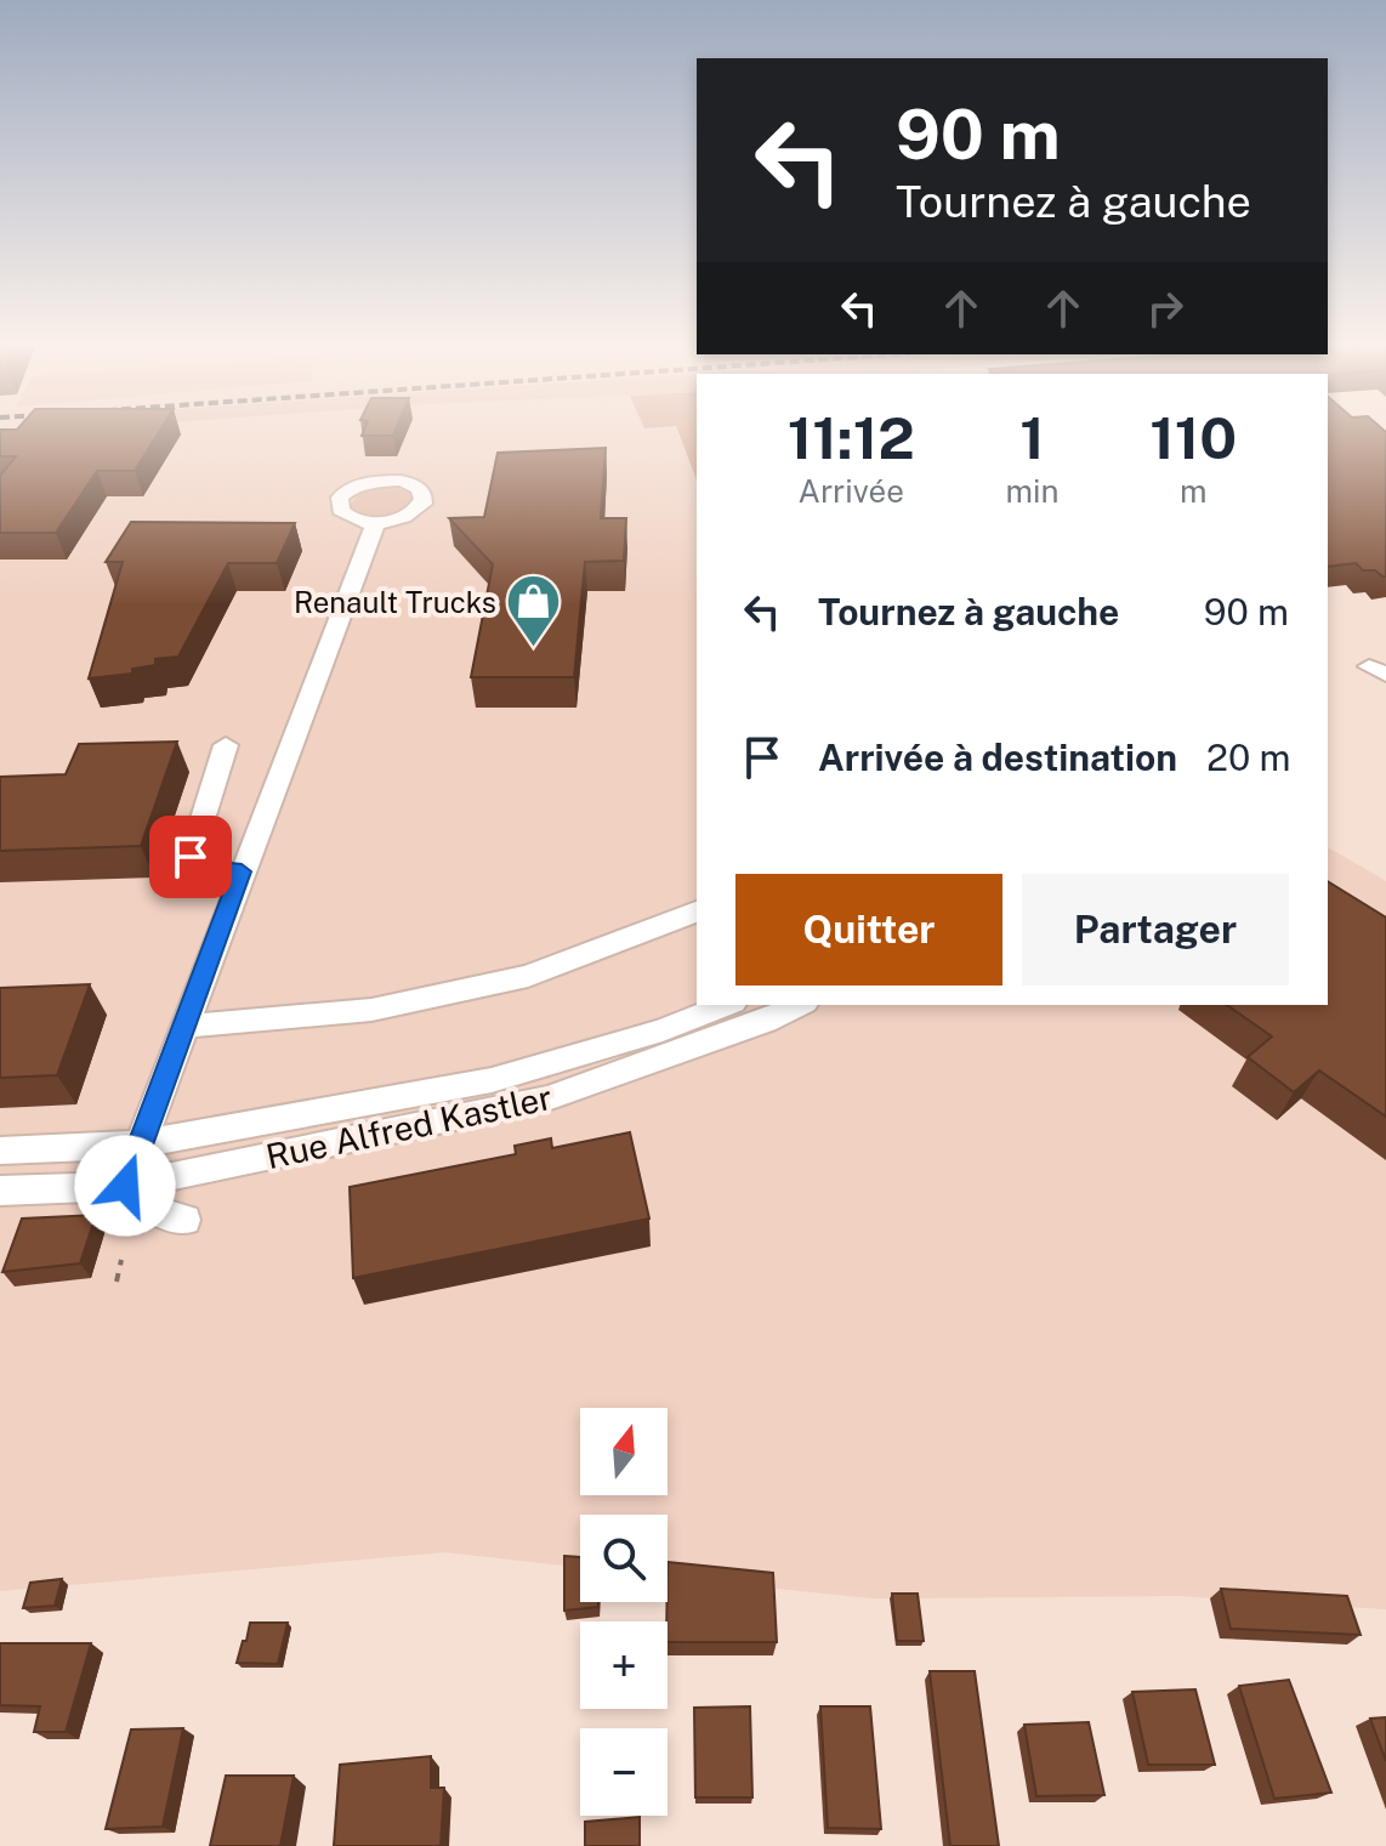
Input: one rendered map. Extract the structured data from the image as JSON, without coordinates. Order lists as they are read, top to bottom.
{
  "streets": {
    "street": ["Rue Alfred Kastler"]
  },
  "places": {
    "shop": ["Renault Trucks"]
  },
  "north": "top",
  "page": {
    "turn": ["90 m", "Tournez à gauche"],
    "eta": [
      "11:12",
      "Arrivée",
      "1",
      "min",
      "110",
      "m"
    ],
    "list": [
      {
        "name": "Tournez à gauche",
        "value": "90 m"
      },
      {
        "name": "Arrivée à destination",
        "value": "20 m"
      }
    ],
    "buttons": ["Quitter", "Partager"],
    "map_buttons": ["+", "−"]
  }
}
